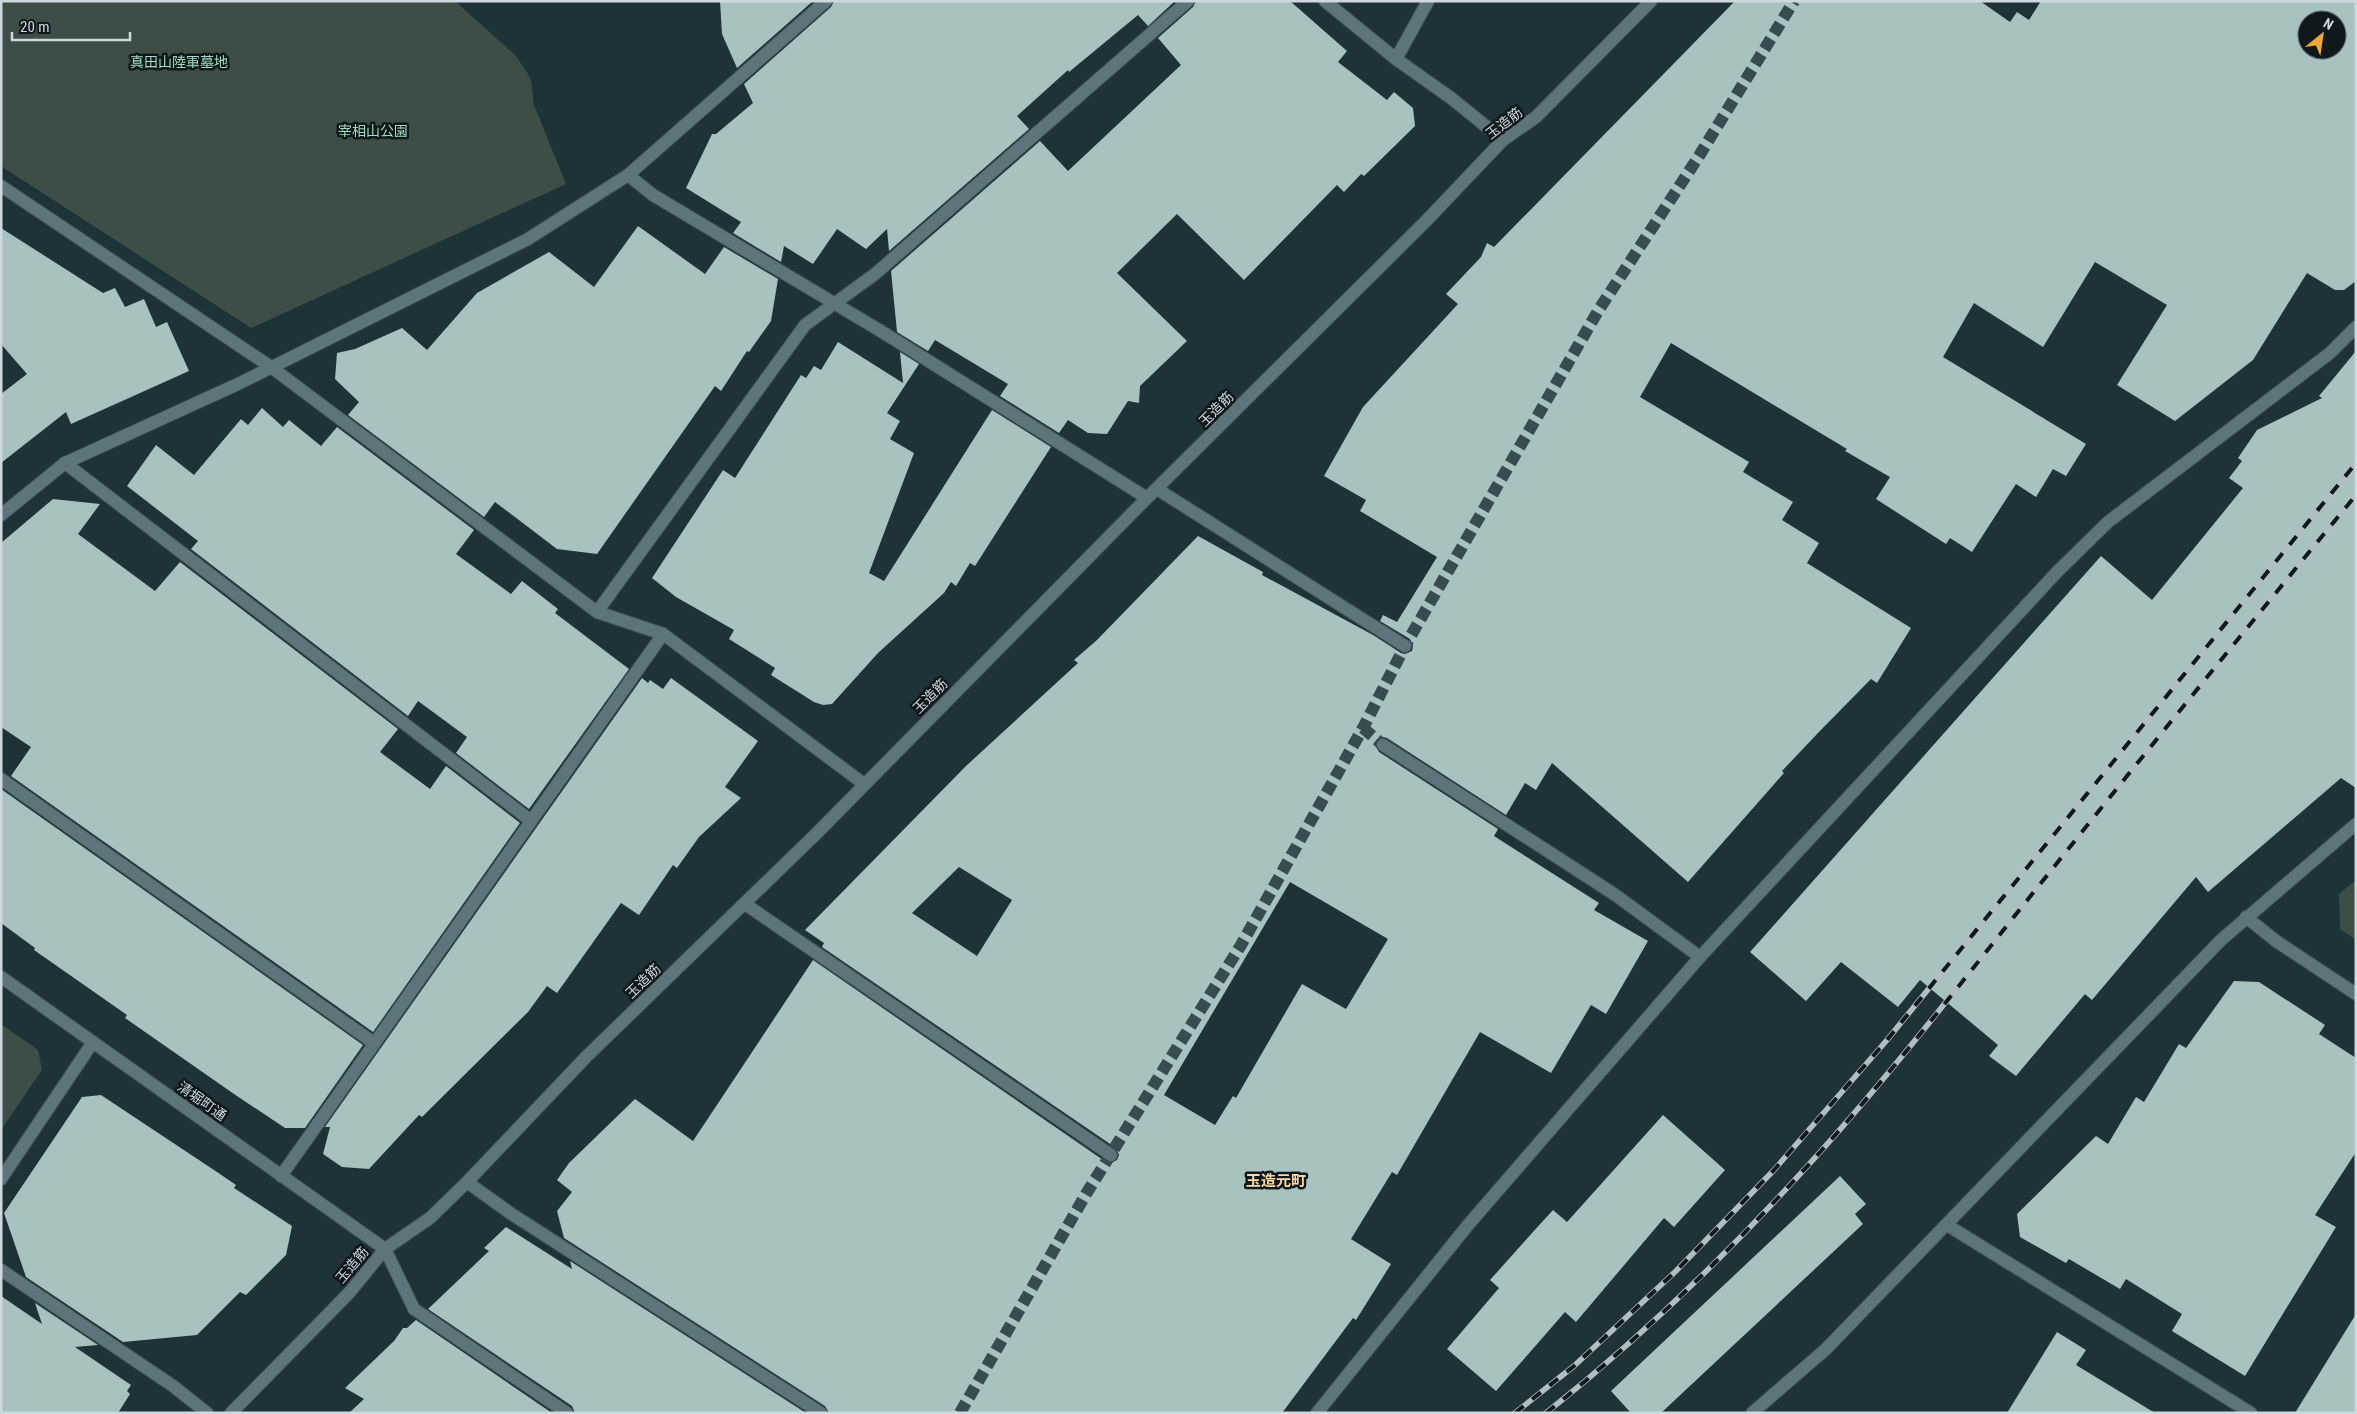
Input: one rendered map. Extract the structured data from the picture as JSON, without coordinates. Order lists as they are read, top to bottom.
{
  "streets": {
    "street": ["玉造筋", "清堀町通"]
  },
  "crossings": [
    ["玉造筋", "清堀町通"]
  ],
  "districts": ["玉造元町"],
  "parks": ["真田山陸軍墓地", "宰相山公園"],
  "scale_bar": "20 m",
  "north": "top right"
}
